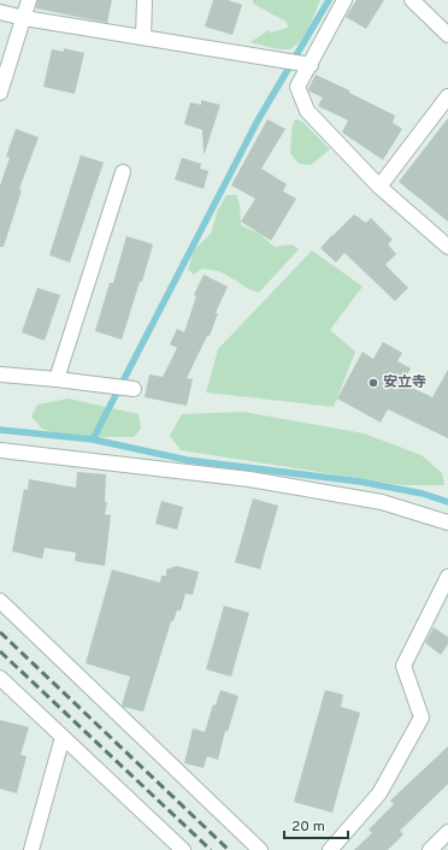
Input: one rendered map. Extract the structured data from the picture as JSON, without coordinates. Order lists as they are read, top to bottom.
{
  "places": ["安立寺"],
  "scale_bar": "20 m"
}
